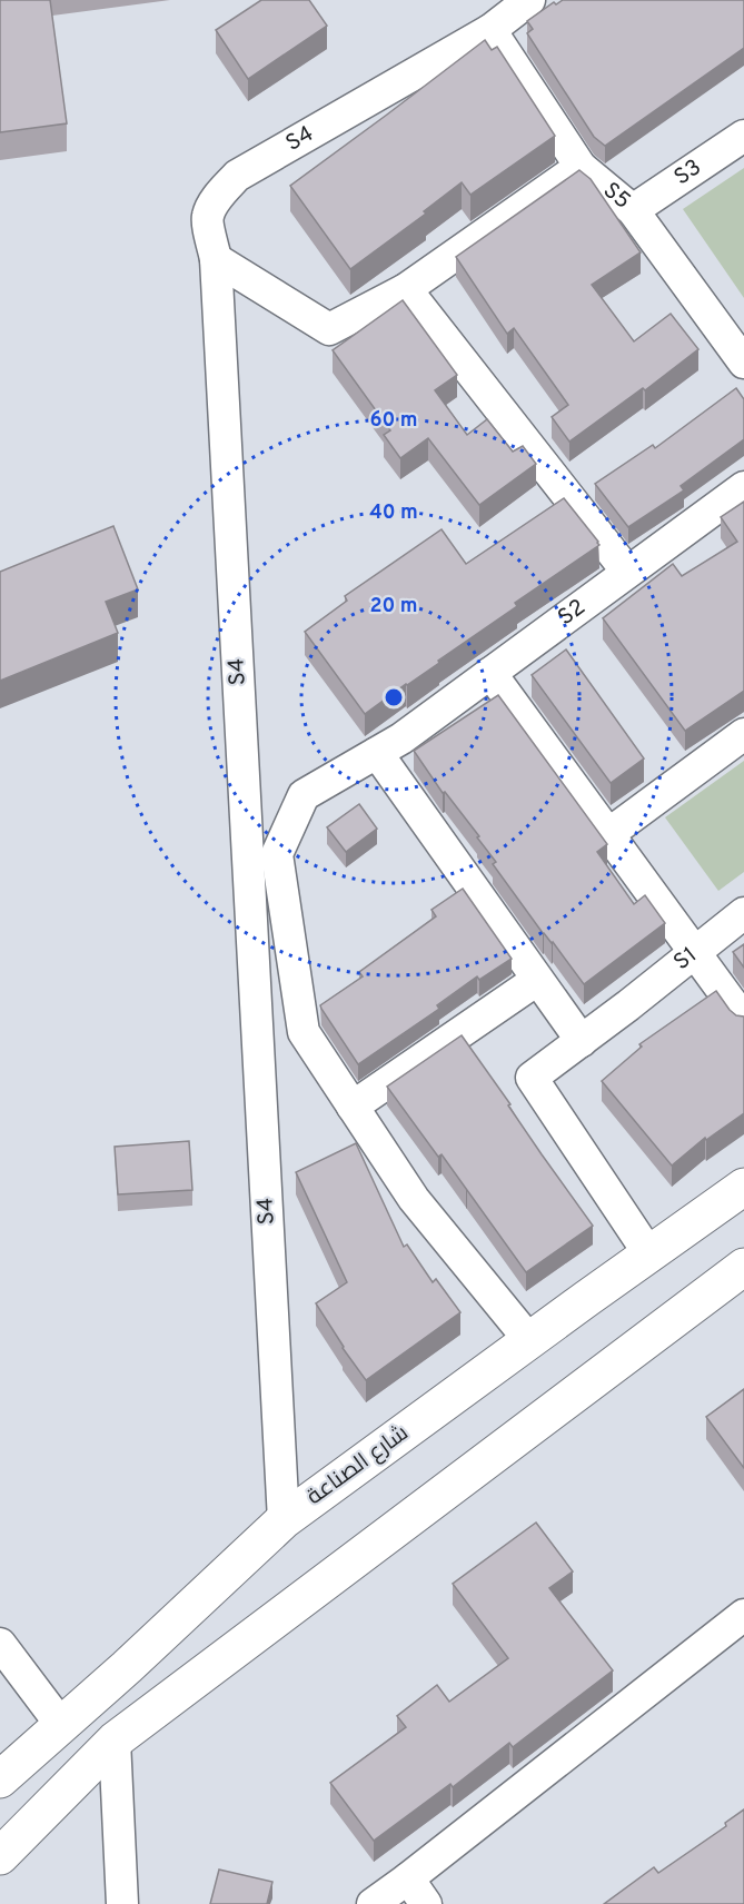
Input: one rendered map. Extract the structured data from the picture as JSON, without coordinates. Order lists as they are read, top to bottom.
{
  "streets": {
    "main road": ["شارع الصناعة"],
    "street": [
      "S4",
      "S3",
      "S5",
      "S2",
      "S1"
    ]
  },
  "crossings": [
    ["S4", "S5"],
    ["S4", "شارع الصناعة"],
    ["S3", "S5"],
    ["S2", "شارع الصناعة"],
    ["S1", "شارع الصناعة"]
  ],
  "rings": ["60 m", "40 m", "20 m"]
}
